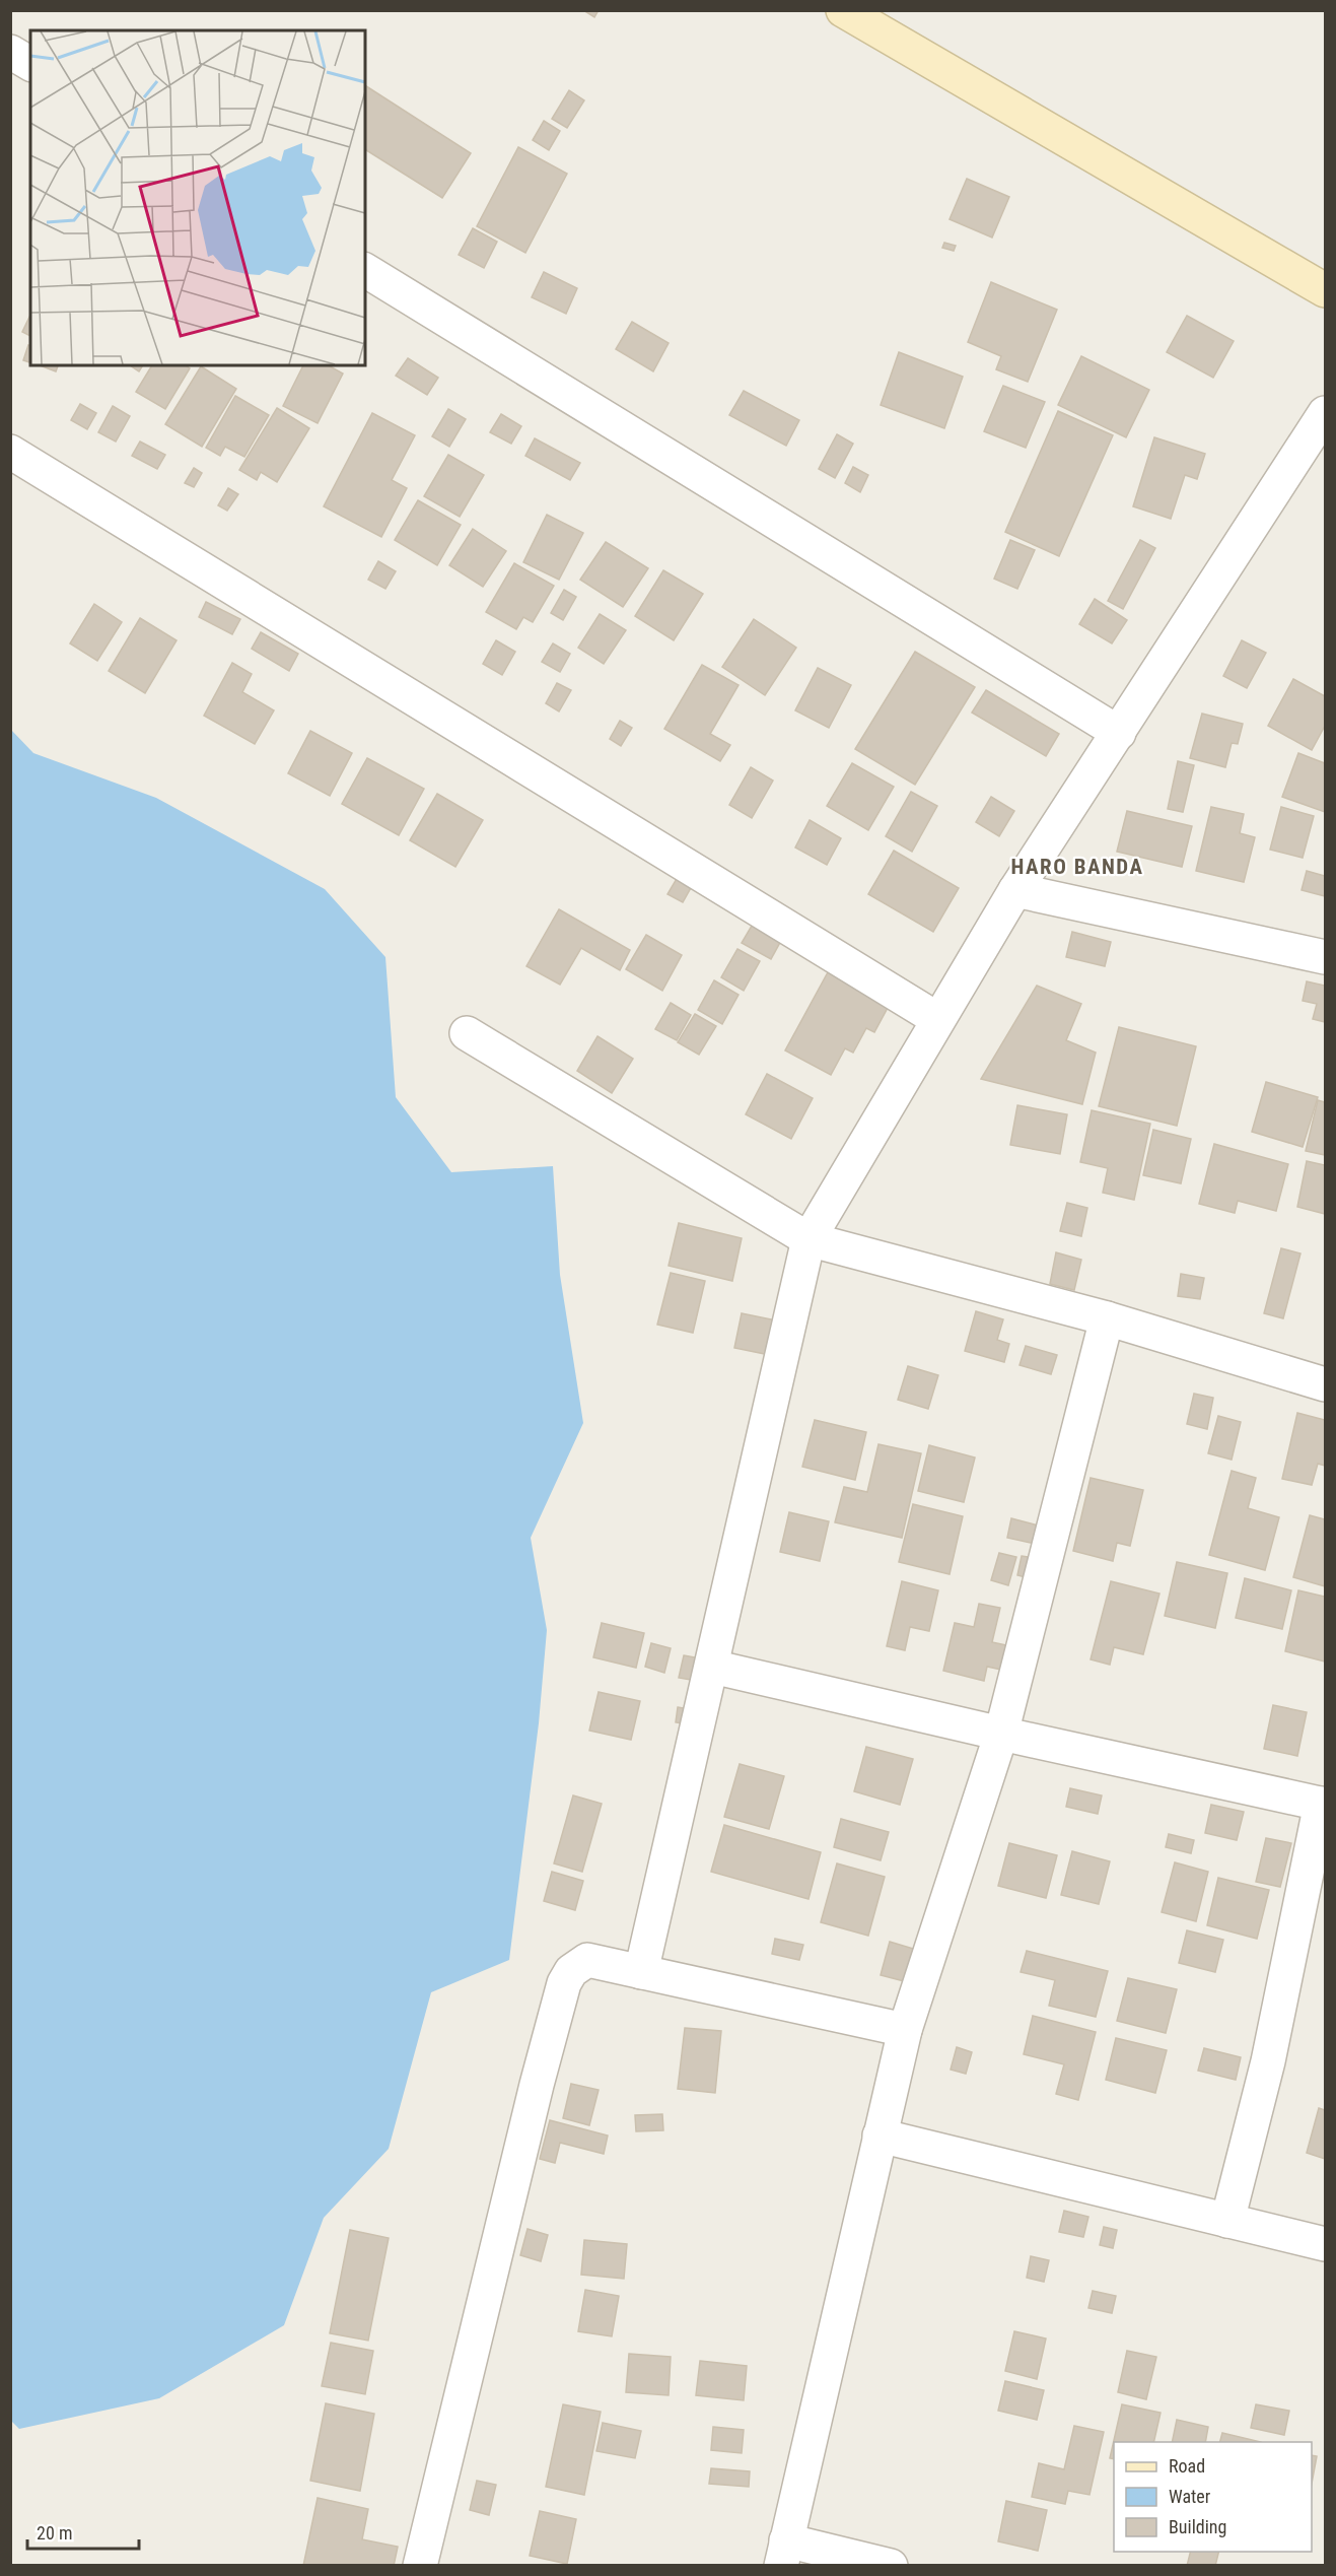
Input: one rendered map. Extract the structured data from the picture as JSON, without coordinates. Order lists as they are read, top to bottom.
{
  "districts": ["HARO BANDA"],
  "legend": ["Road", "Water", "Building"],
  "scale_bar": "20 m"
}
